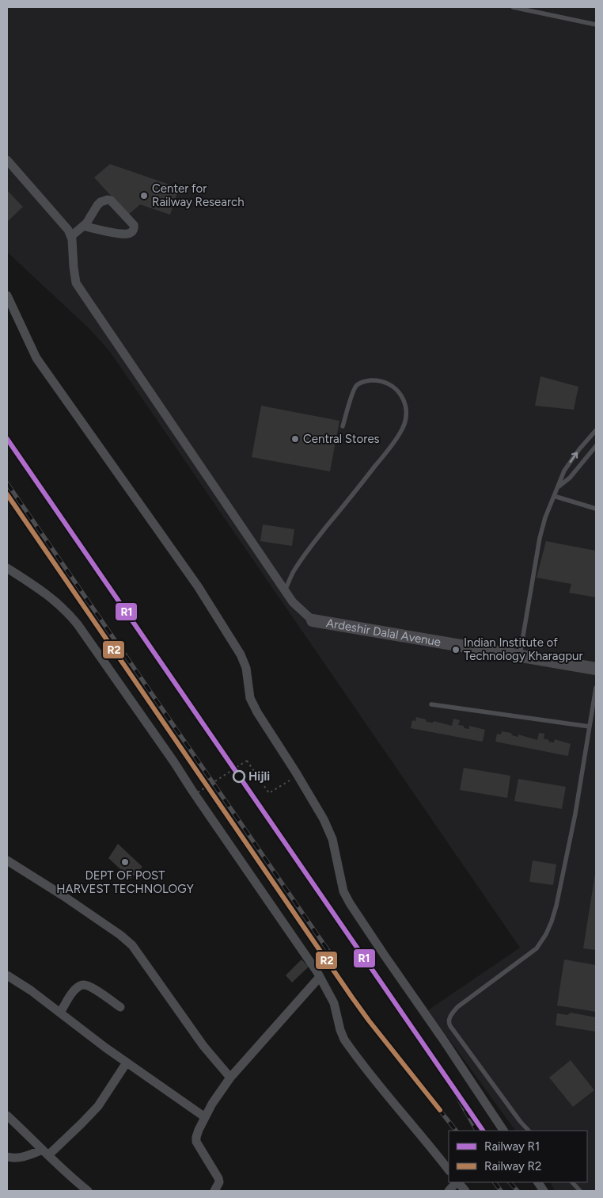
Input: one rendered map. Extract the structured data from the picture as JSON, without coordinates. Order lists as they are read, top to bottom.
{
  "streets": {
    "street": ["Ardeshir Dalal Avenue"]
  },
  "places": [
    "Center for Railway Research",
    "Central Stores",
    "Indian Institute of Technology Kharagpur",
    "Hijli",
    "DEPT OF POST HARVEST TECHNOLOGY"
  ],
  "lines": ["rail line R1", "rail line R2"],
  "legend": ["Railway R1", "Railway R2"]
}
